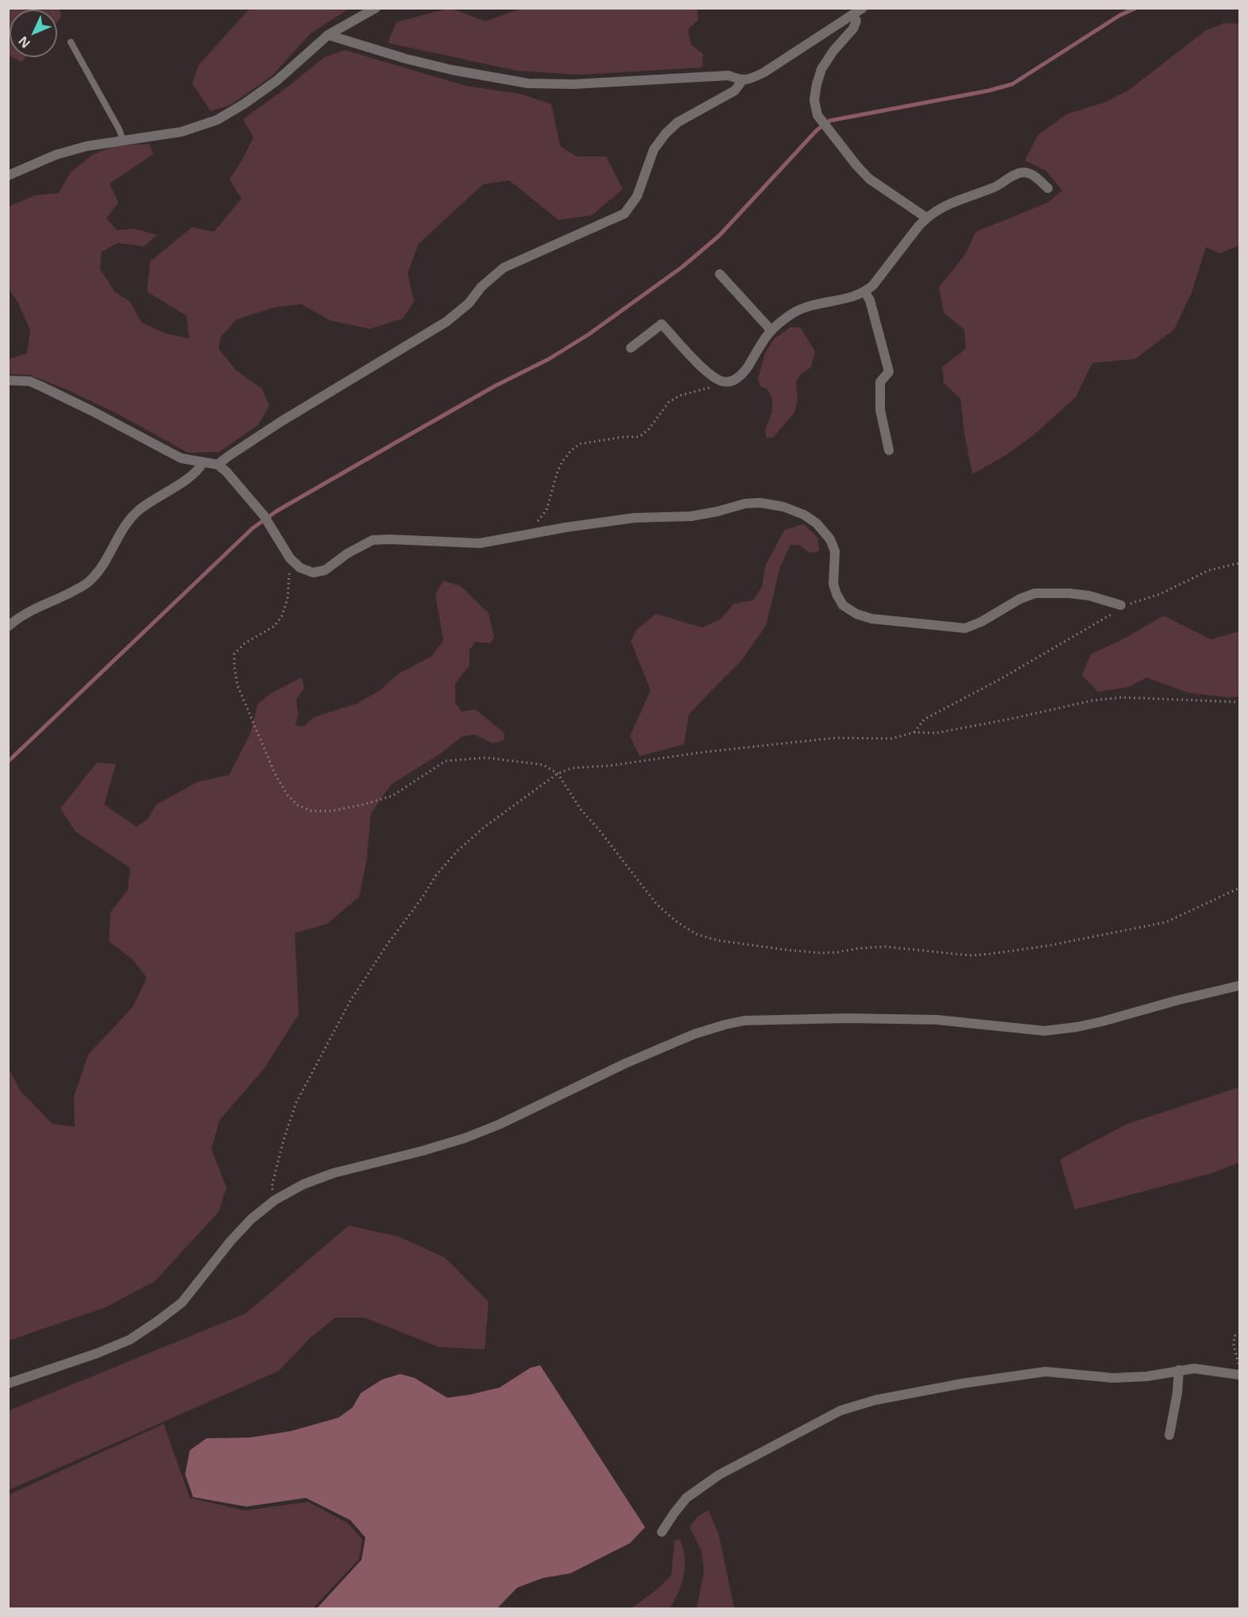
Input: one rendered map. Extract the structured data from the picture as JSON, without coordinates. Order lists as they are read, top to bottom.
{
  "north": "bottom left"
}
